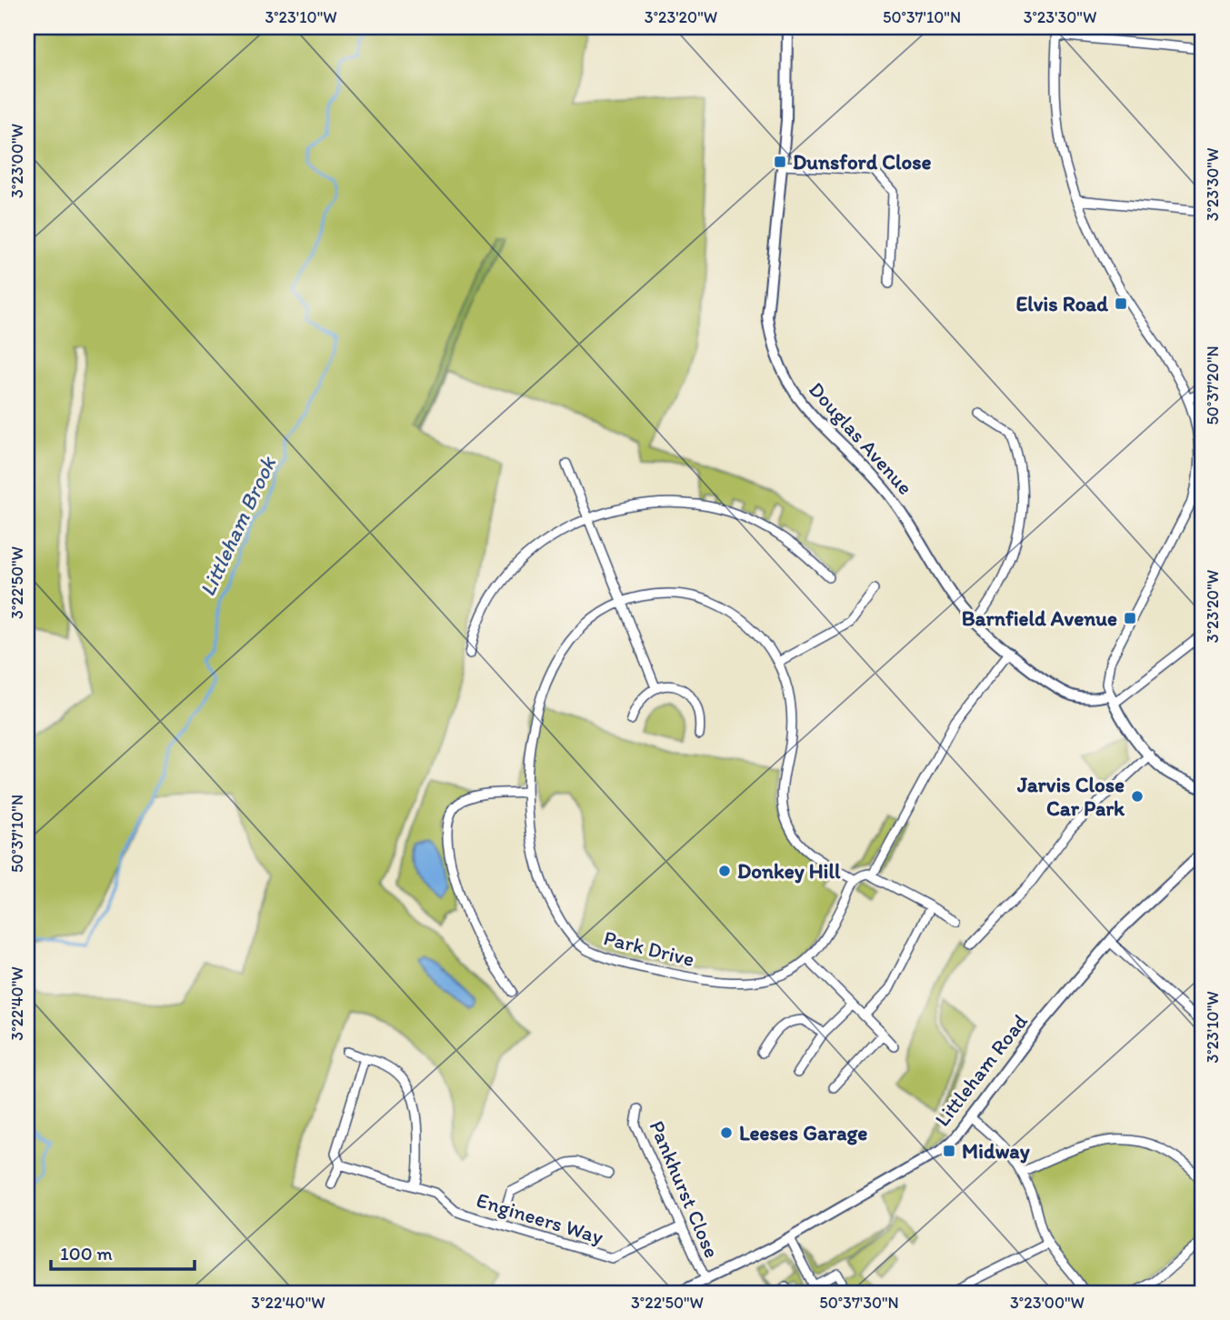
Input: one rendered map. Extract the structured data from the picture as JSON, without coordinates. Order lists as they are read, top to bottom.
{
  "streets": {
    "street": [
      "Douglas Avenue",
      "Park Drive",
      "Littleham Road",
      "Pankhurst Close",
      "Engineers Way"
    ]
  },
  "crossings": [
    ["Littleham Road", "Pankhurst Close"],
    ["Pankhurst Close", "Engineers Way"]
  ],
  "water": ["Littleham Brook"],
  "places": {
    "transit": [
      "Dunsford Close",
      "Elvis Road",
      "Barnfield Avenue",
      "Midway"
    ],
    "other": ["Jarvis Close Car Park", "Donkey Hill", "Leeses Garage"]
  },
  "scale_bar": "100 m",
  "coordinates": [
    "3°23'10\"W",
    "3°23'20\"W",
    "50°37'10\"N",
    "3°23'30\"W",
    "3°23'00\"W",
    "50°37'20\"N",
    "3°22'50\"W",
    "3°22'40\"W",
    "50°37'30\"N"
  ]
}
